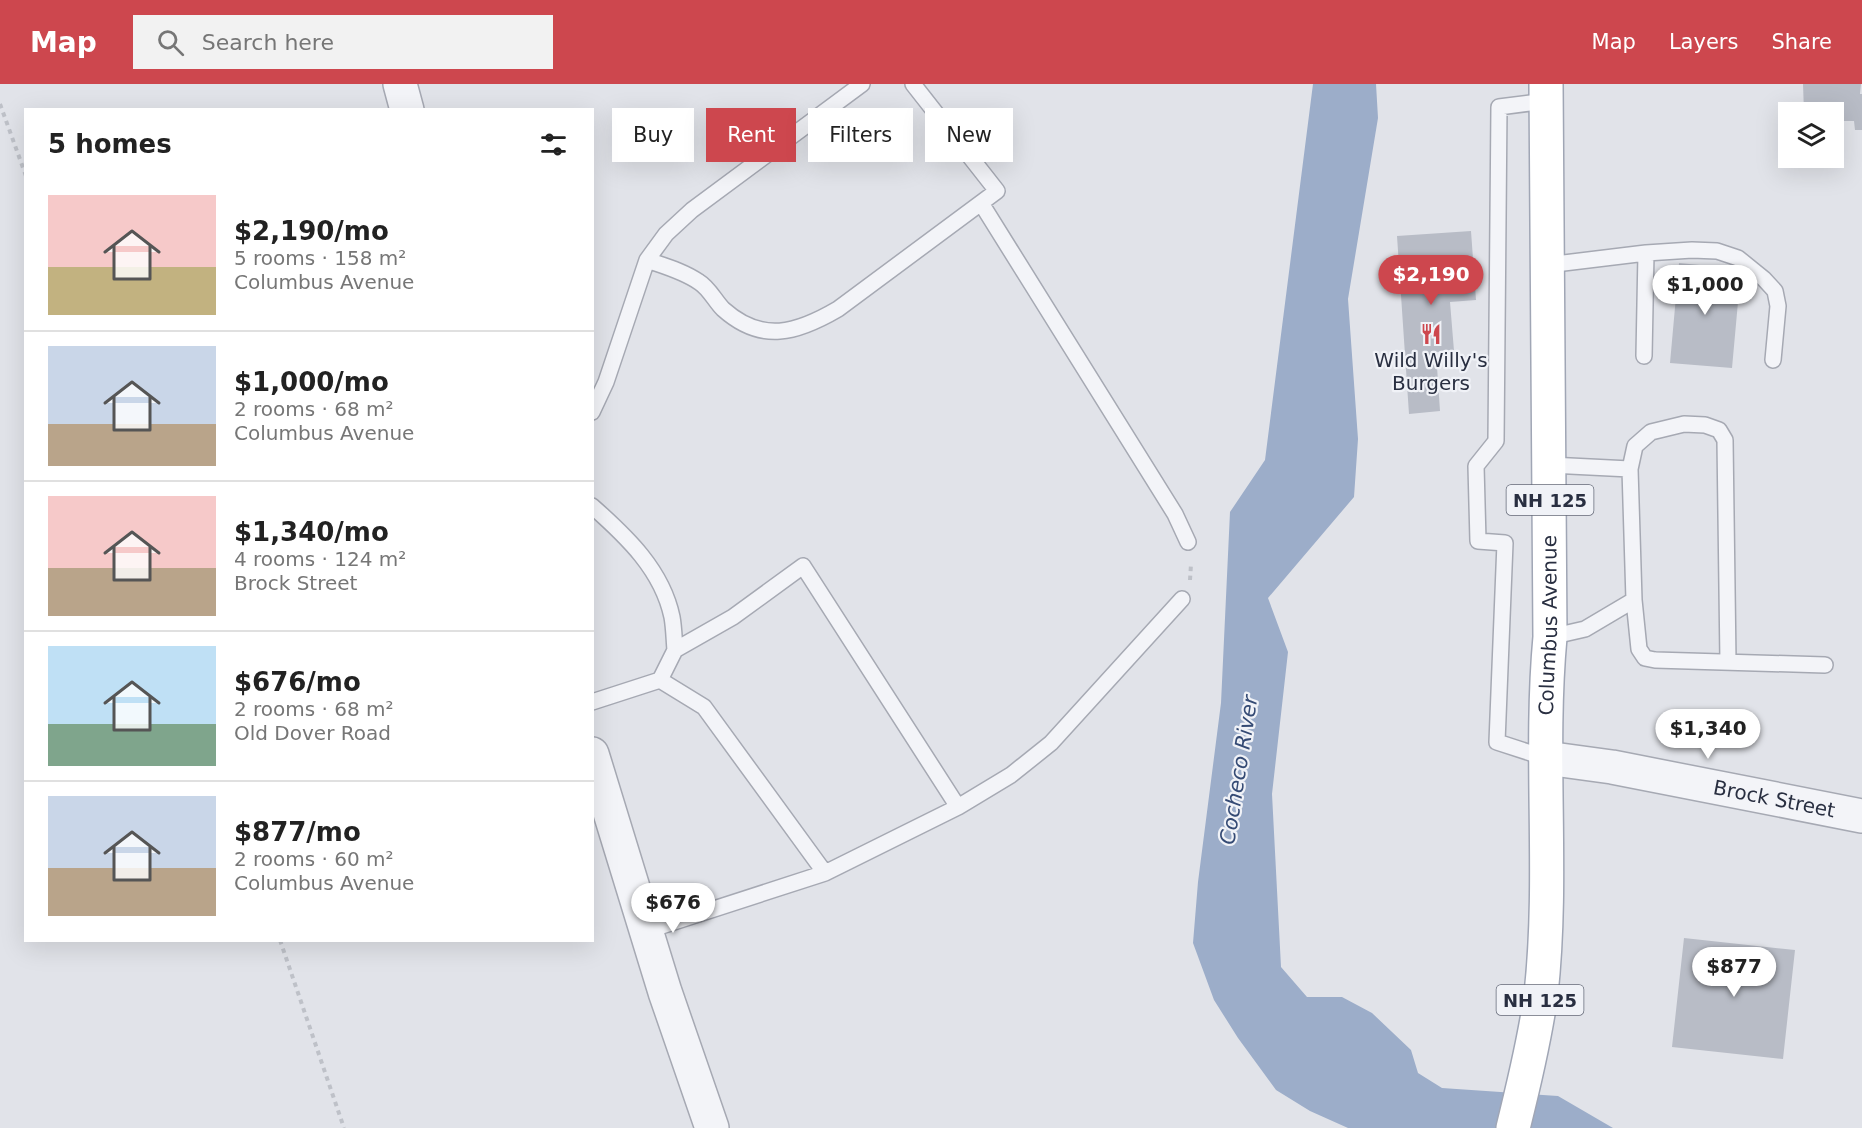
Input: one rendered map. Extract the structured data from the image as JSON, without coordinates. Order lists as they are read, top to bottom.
{
  "streets": {
    "main road": ["NH 125", "Columbus Avenue"],
    "street": ["Brock Street"]
  },
  "crossings": [
    ["Columbus Avenue", "Brock Street"]
  ],
  "water": ["Cocheco River"],
  "places": {
    "restaurant": ["Wild Willy's Burgers"]
  },
  "page": {
    "header": "Map",
    "search": "Search here",
    "nav": ["Map", "Layers", "Share"],
    "chip": [
      "Buy",
      "Rent",
      "Filters",
      "New"
    ],
    "heading": "5 homes",
    "list": [
      {
        "name": "$2,190/mo",
        "note": "5 rooms · 158 m² · Columbus Avenue"
      },
      {
        "name": "$1,000/mo",
        "note": "2 rooms · 68 m² · Columbus Avenue"
      },
      {
        "name": "$1,340/mo",
        "note": "4 rooms · 124 m² · Brock Street"
      },
      {
        "name": "$676/mo",
        "note": "2 rooms · 68 m² · Old Dover Road"
      },
      {
        "name": "$877/mo",
        "note": "2 rooms · 60 m² · Columbus Avenue"
      }
    ],
    "price": [
      "$2,190",
      "$1,000",
      "$1,340",
      "$676",
      "$877"
    ]
  }
}
